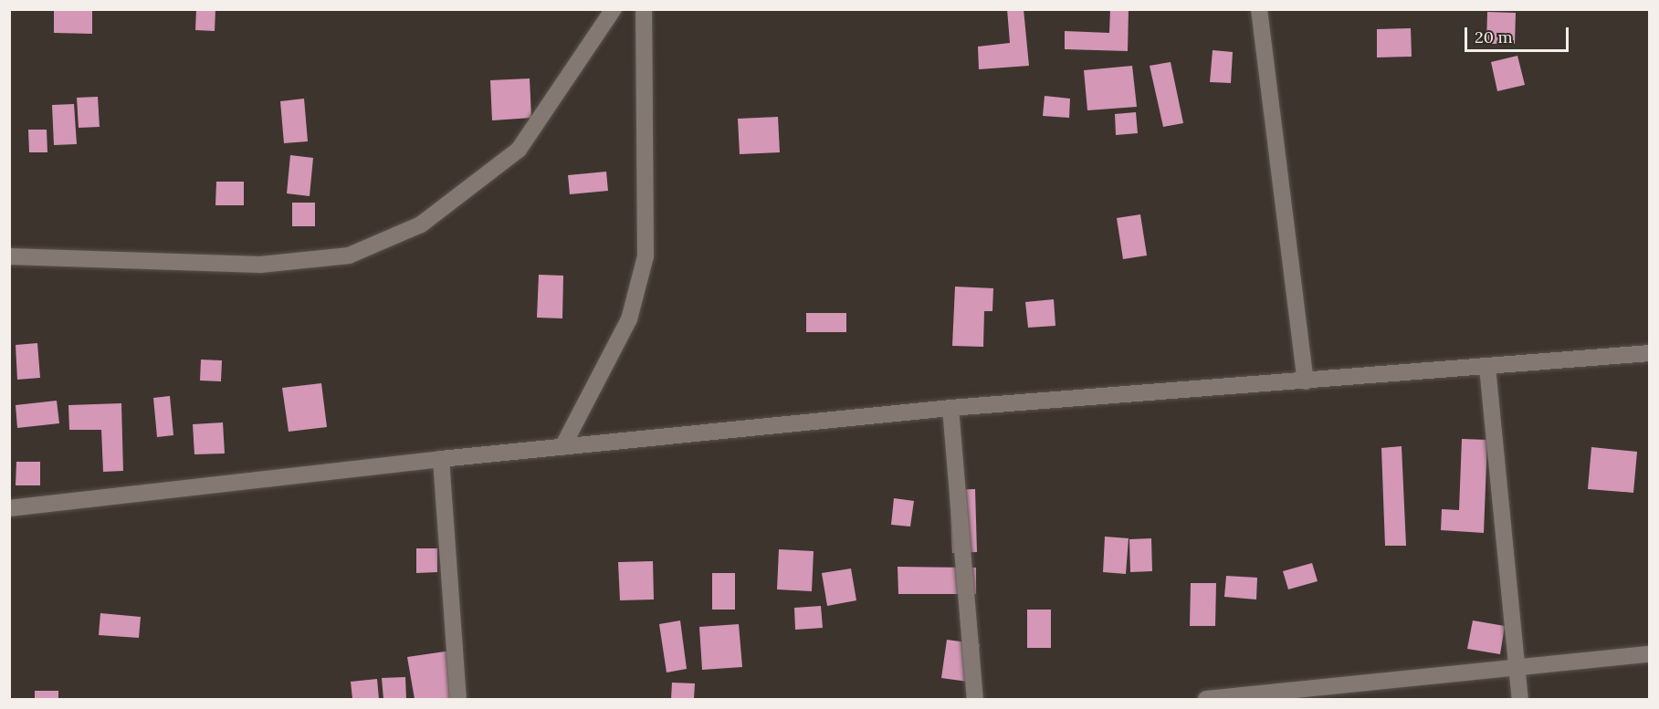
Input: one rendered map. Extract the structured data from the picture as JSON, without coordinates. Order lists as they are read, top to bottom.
{
  "scale_bar": "20 m"
}
